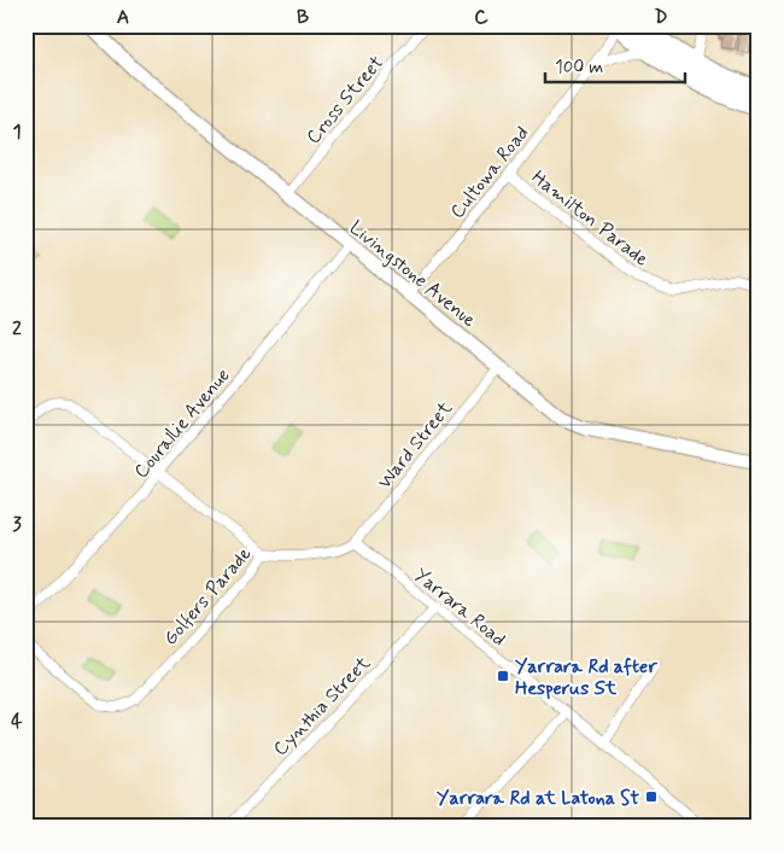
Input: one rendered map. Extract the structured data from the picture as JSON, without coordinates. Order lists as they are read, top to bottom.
{
  "streets": {
    "street": [
      "Cross Street",
      "Cultowa Road",
      "Hamilton Parade",
      "Livingstone Avenue",
      "Courallie Avenue",
      "Ward Street",
      "Golfers Parade",
      "Yarrara Road",
      "Cynthia Street"
    ]
  },
  "crossings": [
    ["Cross Street", "Livingstone Avenue"],
    ["Cultowa Road", "Hamilton Parade"],
    ["Cultowa Road", "Livingstone Avenue"],
    ["Livingstone Avenue", "Courallie Avenue"],
    ["Livingstone Avenue", "Ward Street"],
    ["Courallie Avenue", "Golfers Parade"],
    ["Ward Street", "Yarrara Road"],
    ["Yarrara Road", "Cynthia Street"]
  ],
  "places": {
    "transit": ["Yarrara Rd after Hesperus St", "Yarrara Rd at Latona St"]
  },
  "scale_bar": "100 m",
  "grid": {
    "columns": [
      "A",
      "B",
      "C",
      "D"
    ],
    "rows": [
      "1",
      "2",
      "3",
      "4"
    ]
  }
}
